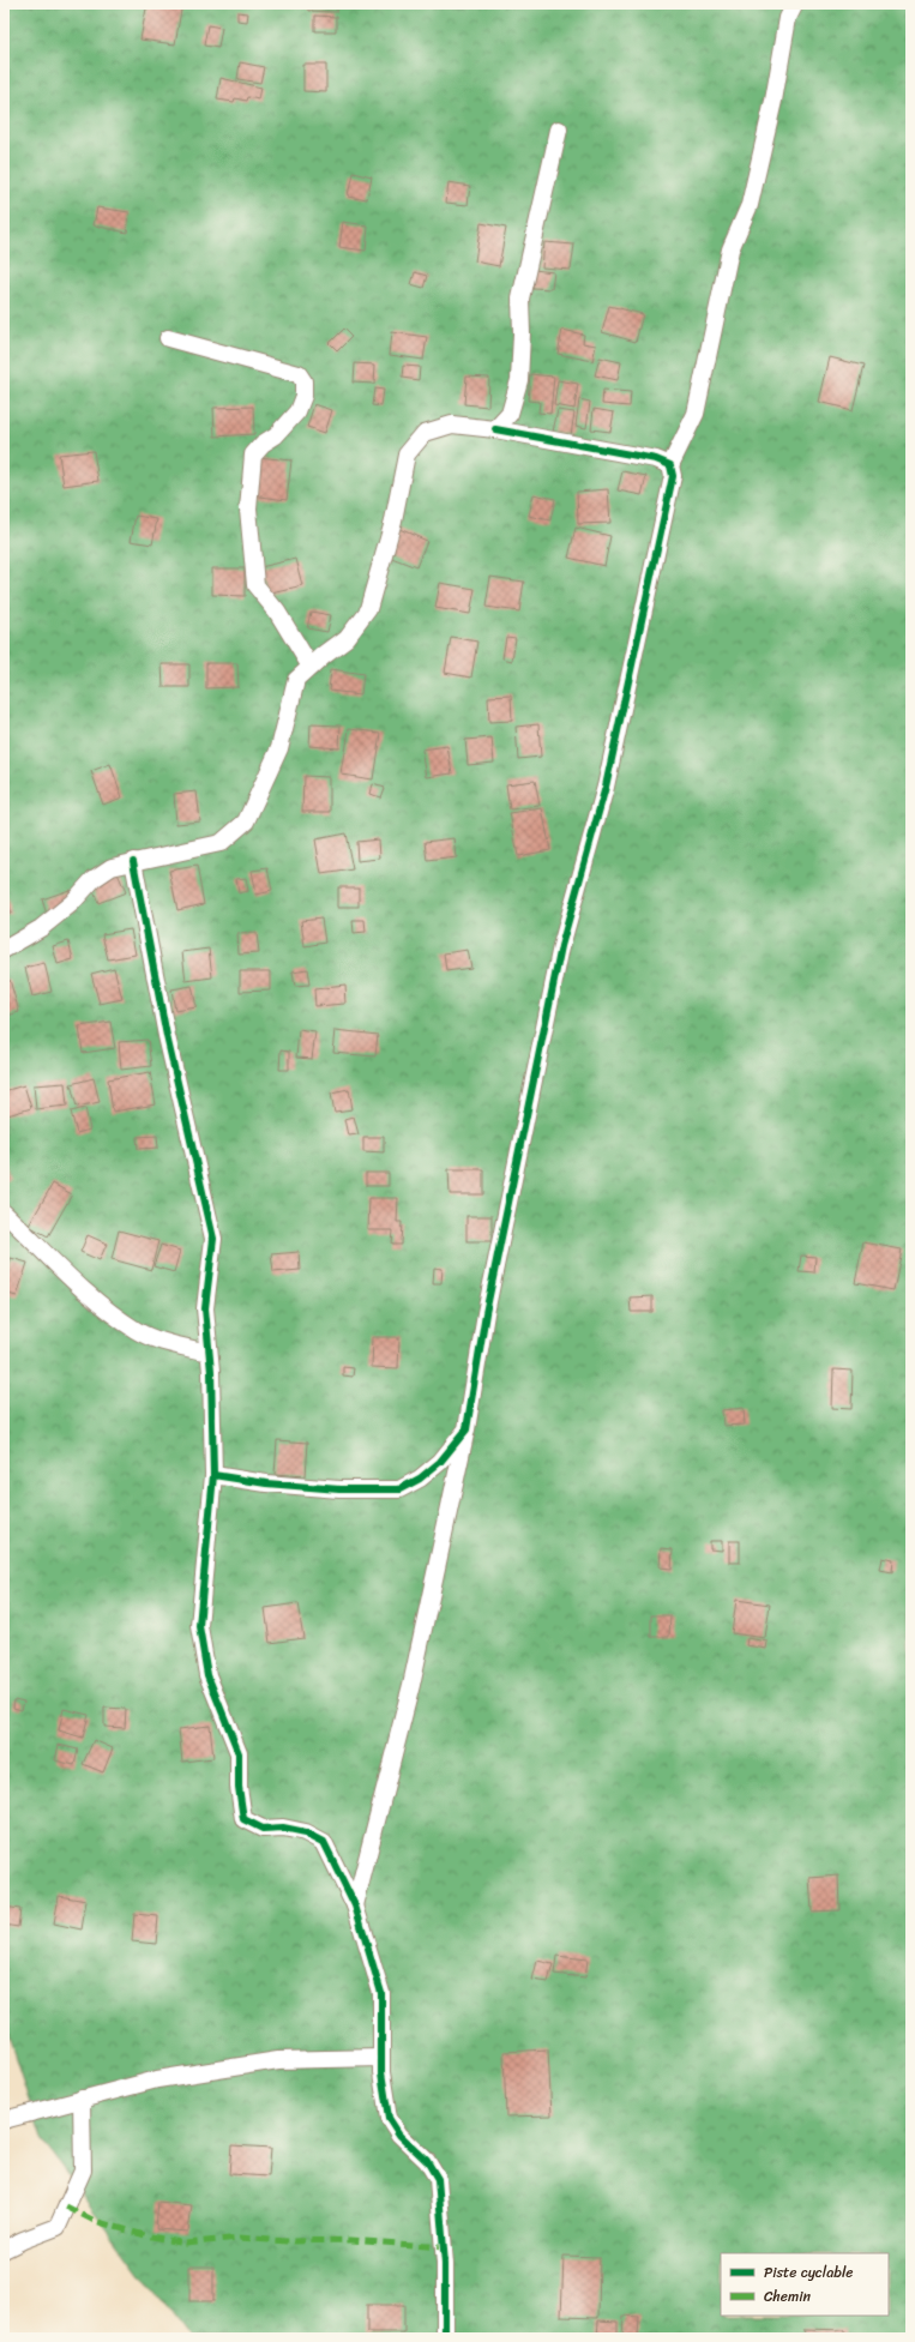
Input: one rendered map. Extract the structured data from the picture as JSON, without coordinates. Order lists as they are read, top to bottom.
{
  "legend": ["Piste cyclable", "Chemin"]
}
